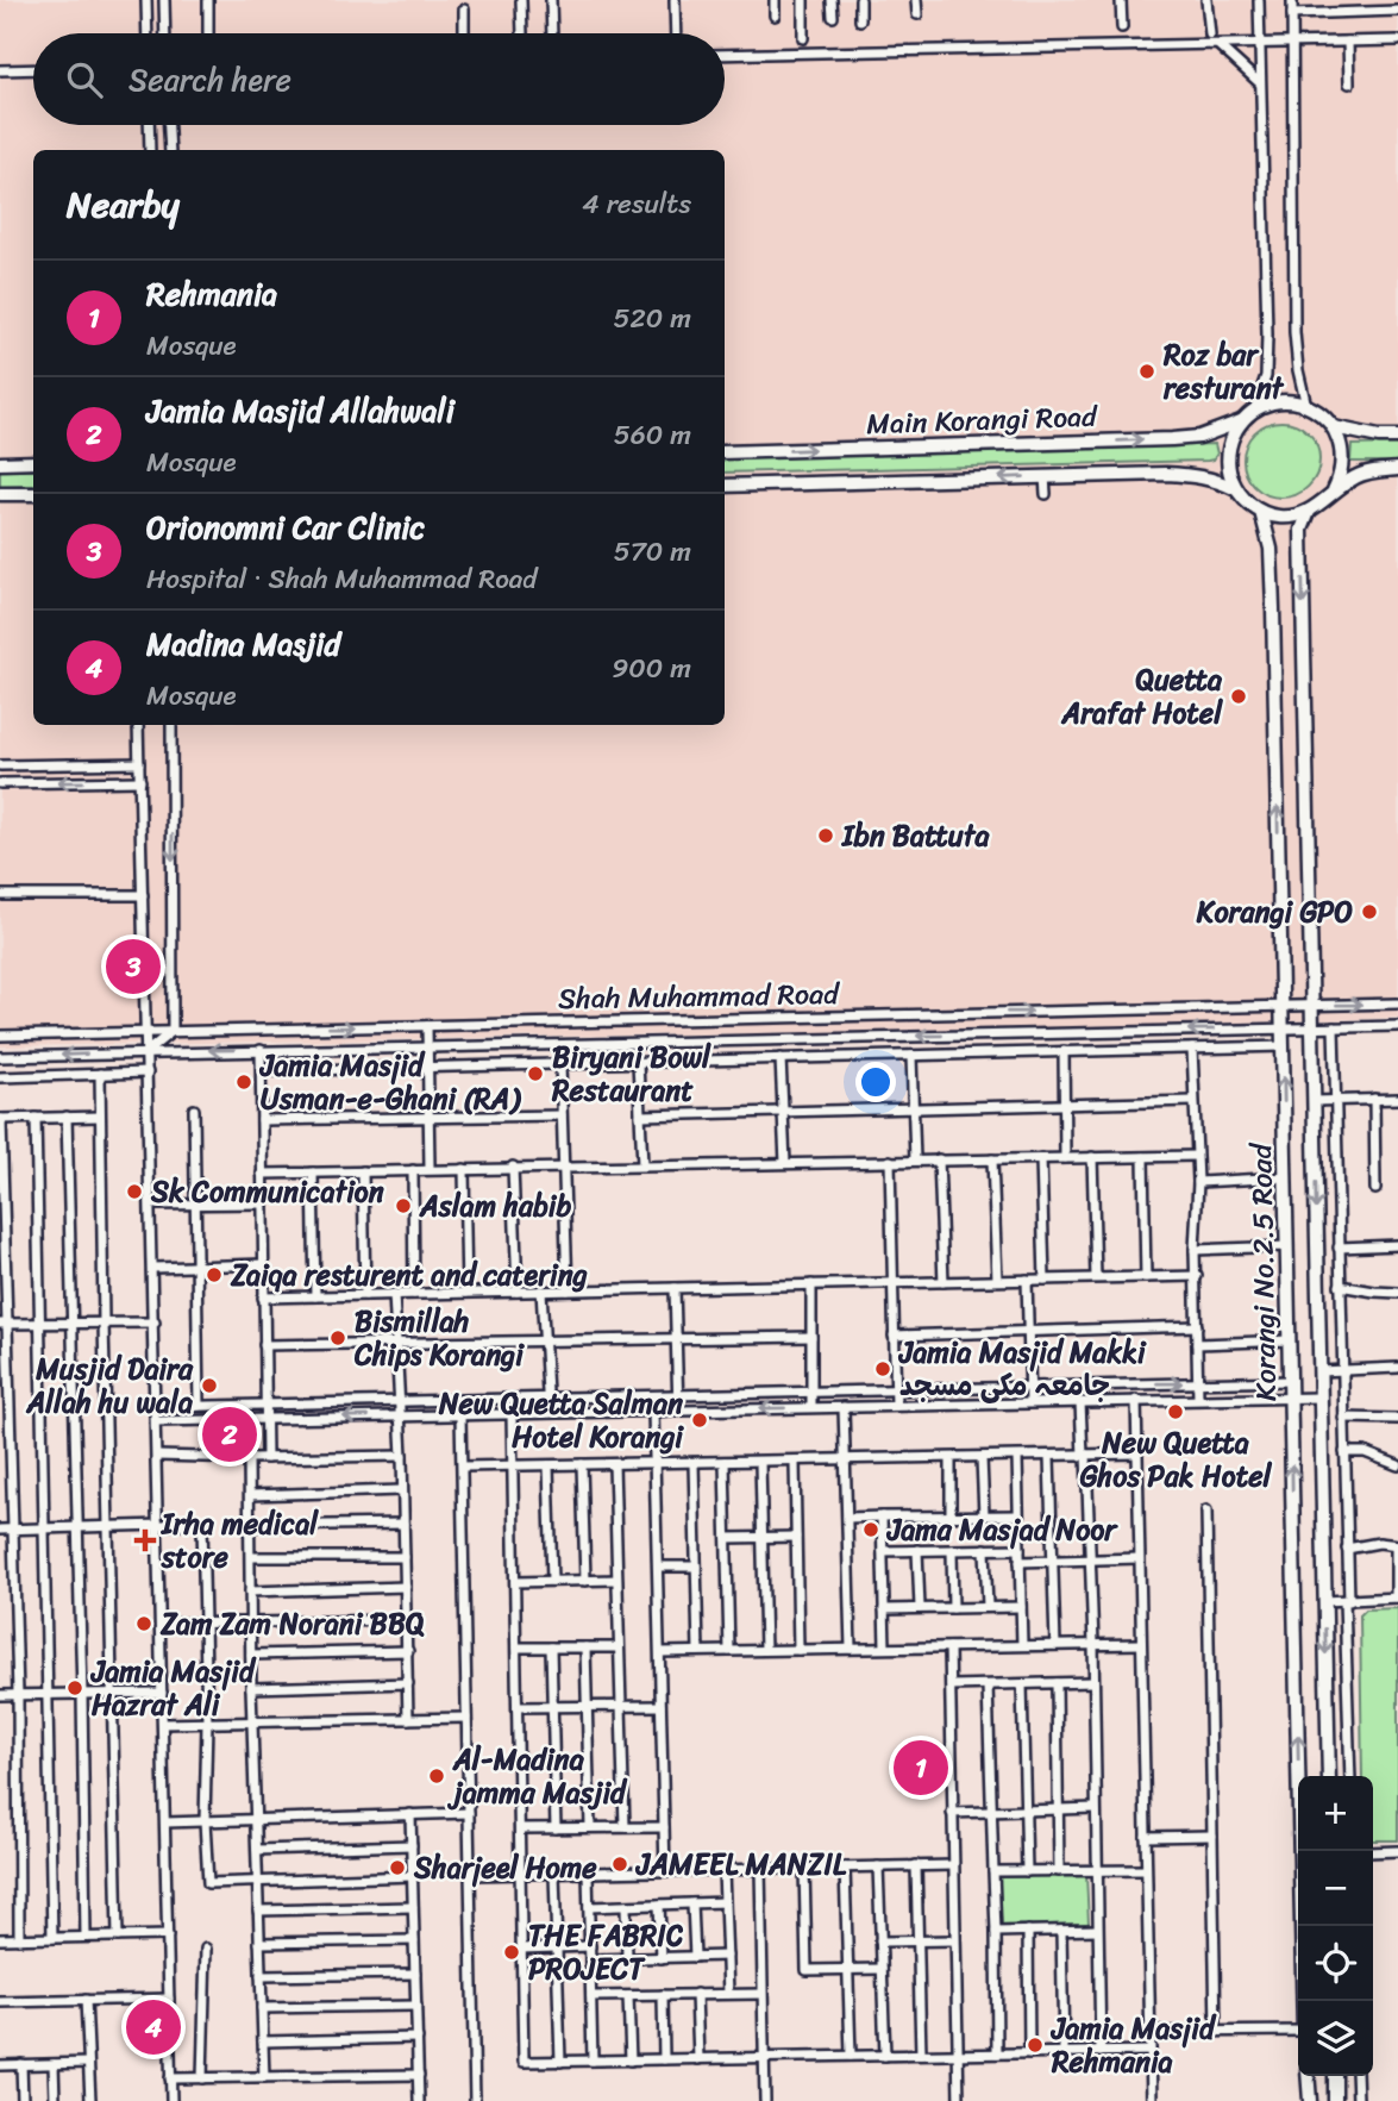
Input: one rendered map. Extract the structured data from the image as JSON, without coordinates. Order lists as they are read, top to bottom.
{
  "streets": {
    "main road": ["Main Korangi Road", "Korangi No.2.5 Road"],
    "street": ["Shah Muhammad Road"]
  },
  "crossings": [
    ["Main Korangi Road", "Korangi No.2.5 Road"],
    ["Shah Muhammad Road", "Korangi No.2.5 Road"]
  ],
  "places": {
    "other": [
      "Roz bar resturant",
      "Quetta Arafat Hotel",
      "Ibn Battuta",
      "Korangi GPO",
      "Biryani Bowl Restaurant",
      "Jamia Masjid Usman-e-Ghani (RA)",
      "Sk Communication",
      "Aslam habib",
      "Zaiqa resturent and catering",
      "Bismillah Chips Korangi",
      "Jamia Masjid Makki جامعہ مکی مسجد",
      "Musjid Daira Allah hu wala",
      "New Quetta Ghos Pak Hotel",
      "New Quetta Salman Hotel Korangi",
      "Jama Masjad Noor",
      "Zam Zam Norani BBQ",
      "Jamia Masjid Hazrat Ali",
      "Al-Madina jamma Masjid",
      "JAMEEL MANZIL",
      "Sharjeel Home",
      "THE FABRIC PROJECT",
      "Jamia Masjid Rehmania"
    ],
    "health": ["Irha medical store"]
  },
  "page": {
    "search": "Search here",
    "heading": ["Nearby", "4 results"],
    "list": [
      {
        "mark": "1",
        "name": "Rehmania",
        "note": "Mosque",
        "value": "520 m"
      },
      {
        "mark": "2",
        "name": "Jamia Masjid Allahwali",
        "note": "Mosque",
        "value": "560 m"
      },
      {
        "mark": "3",
        "name": "Orionomni Car Clinic",
        "note": "Hospital · Shah Muhammad Road",
        "value": "570 m"
      },
      {
        "mark": "4",
        "name": "Madina Masjid",
        "note": "Mosque",
        "value": "900 m"
      }
    ],
    "pins": [
      "3",
      "2",
      "1",
      "4"
    ],
    "map_buttons": ["+", "−"]
  }
}
